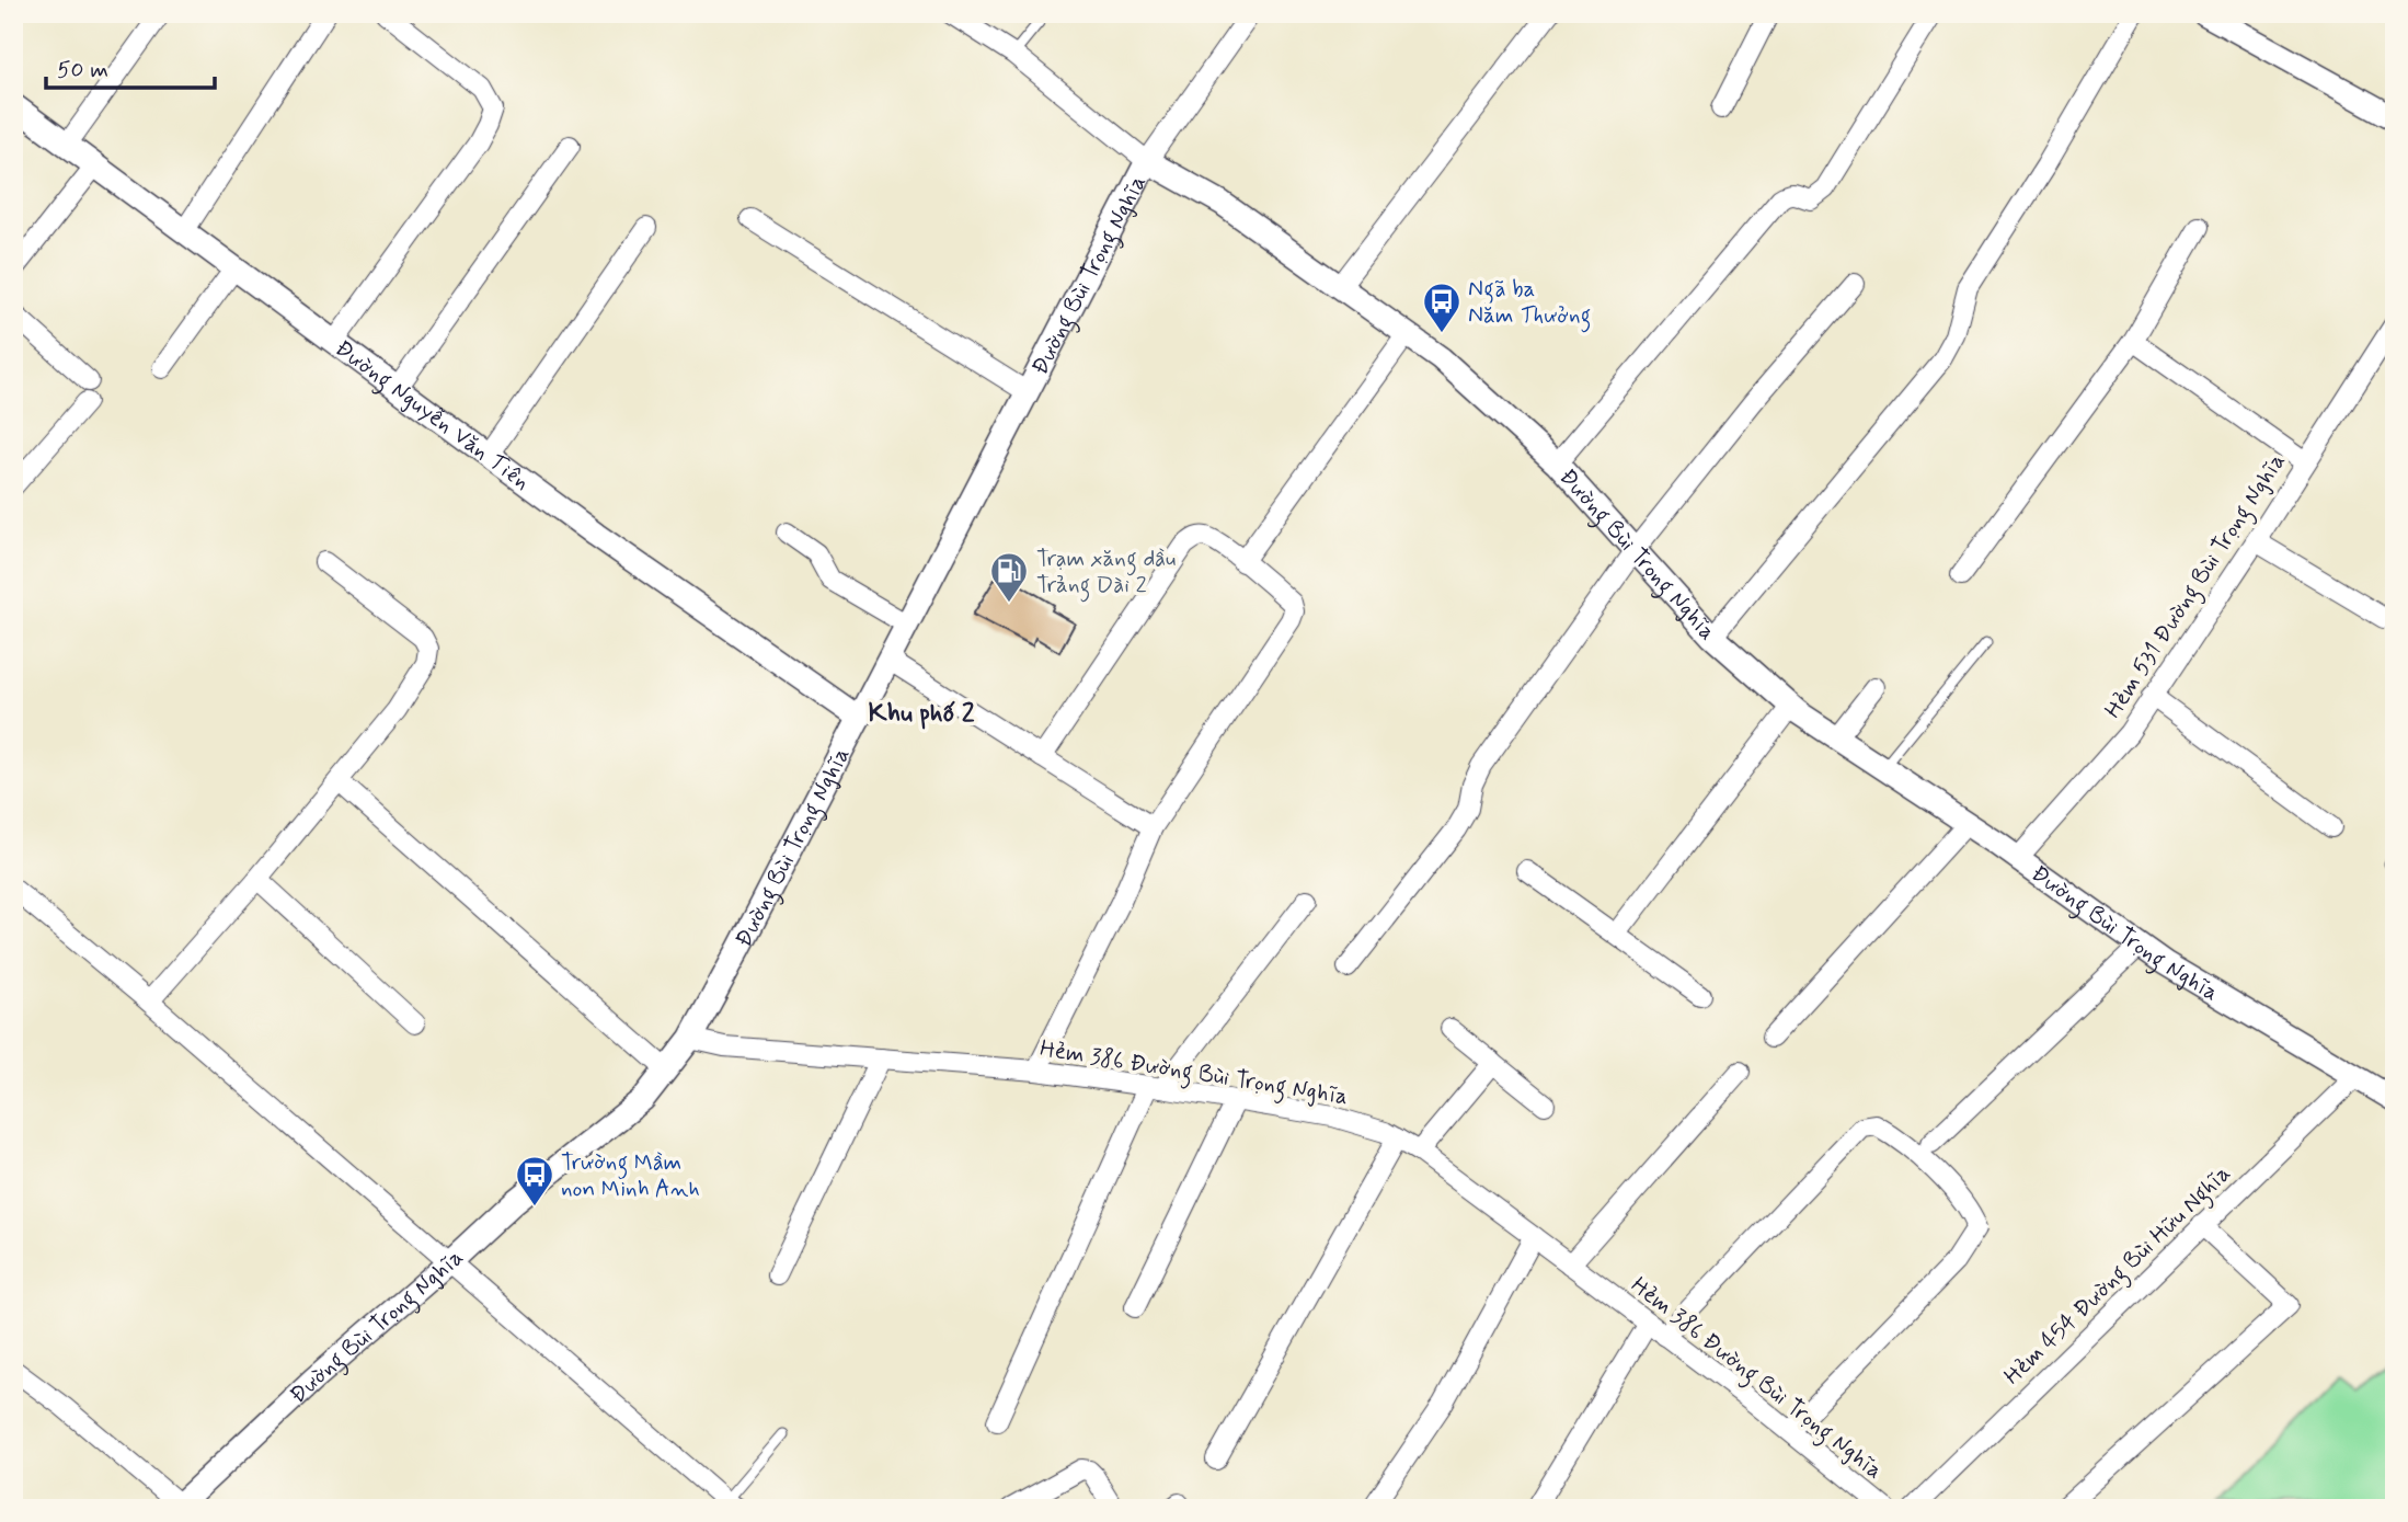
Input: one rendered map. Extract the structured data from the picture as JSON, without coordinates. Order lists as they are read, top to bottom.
{
  "streets": {
    "street": [
      "Đường Bùi Trọng Nghĩa",
      "Đường Nguyễn Văn Tiên",
      "Hẻm 531 Đường Bùi Trọng Nghĩa",
      "Hẻm 386 Đường Bùi Trọng Nghĩa",
      "Hẻm 454 Đường Bùi Hữu Nghĩa"
    ]
  },
  "crossings": [
    ["Đường Bùi Trọng Nghĩa", "Đường Nguyễn Văn Tiên"],
    ["Đường Bùi Trọng Nghĩa", "Hẻm 531 Đường Bùi Trọng Nghĩa"],
    ["Đường Bùi Trọng Nghĩa", "Hẻm 386 Đường Bùi Trọng Nghĩa"],
    ["Đường Bùi Trọng Nghĩa", "Hẻm 454 Đường Bùi Hữu Nghĩa"]
  ],
  "districts": ["Khu phố 2"],
  "places": {
    "bus stop": ["Ngã ba Năm Thưởng", "Trường Mầm non Minh Anh"],
    "fuel station": ["Trạm xăng dầu Trảng Dài 2"]
  },
  "scale_bar": "50 m"
}
